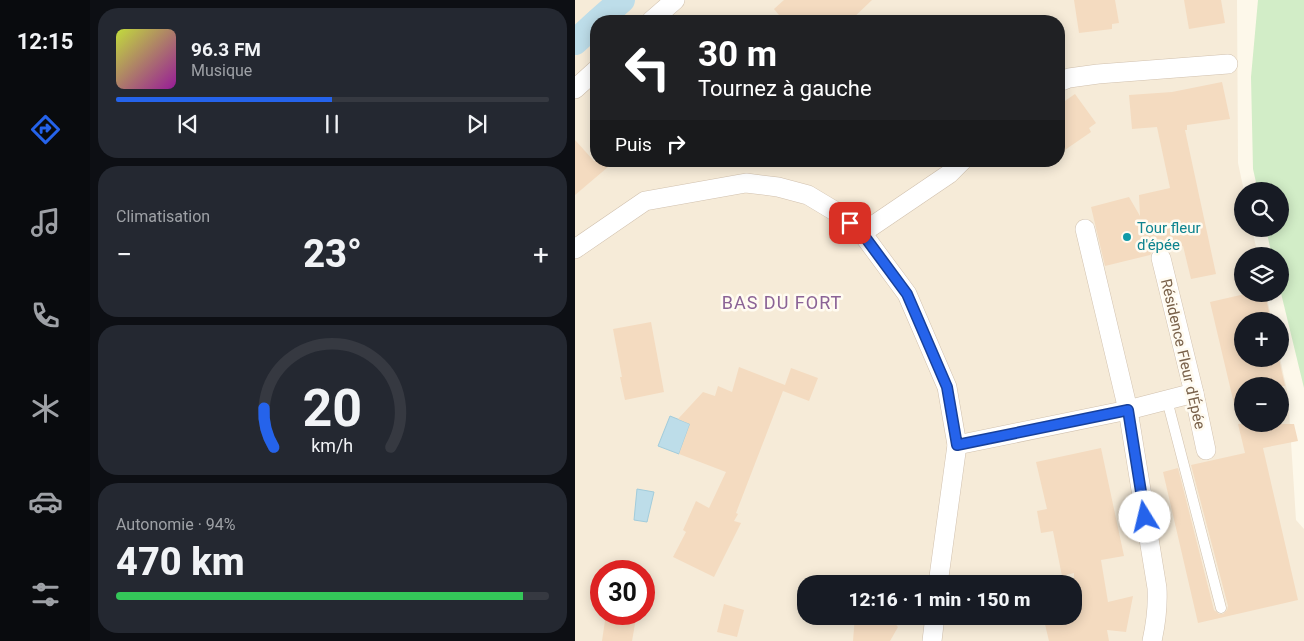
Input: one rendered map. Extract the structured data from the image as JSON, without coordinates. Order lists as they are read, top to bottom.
{
  "streets": {
    "street": ["Résidence Fleur d'Épée"]
  },
  "districts": ["BAS DU FORT"],
  "places": ["Tour fleur d'épée"],
  "page": {
    "tabs": "12:15",
    "turn": ["30 m", "Tournez à gauche"],
    "song": ["96.3 FM", "Musique"],
    "then": "Puis",
    "tile": [
      "Climatisation",
      ["Autonomie · 94%", "470 km"]
    ],
    "map_buttons": ["+", "−"],
    "heat": ["−", "23°", "+"],
    "limit": "30",
    "trip": "12:16 · 1 min · 150 m",
    "gauge": ["20", "km/h"]
  }
}
